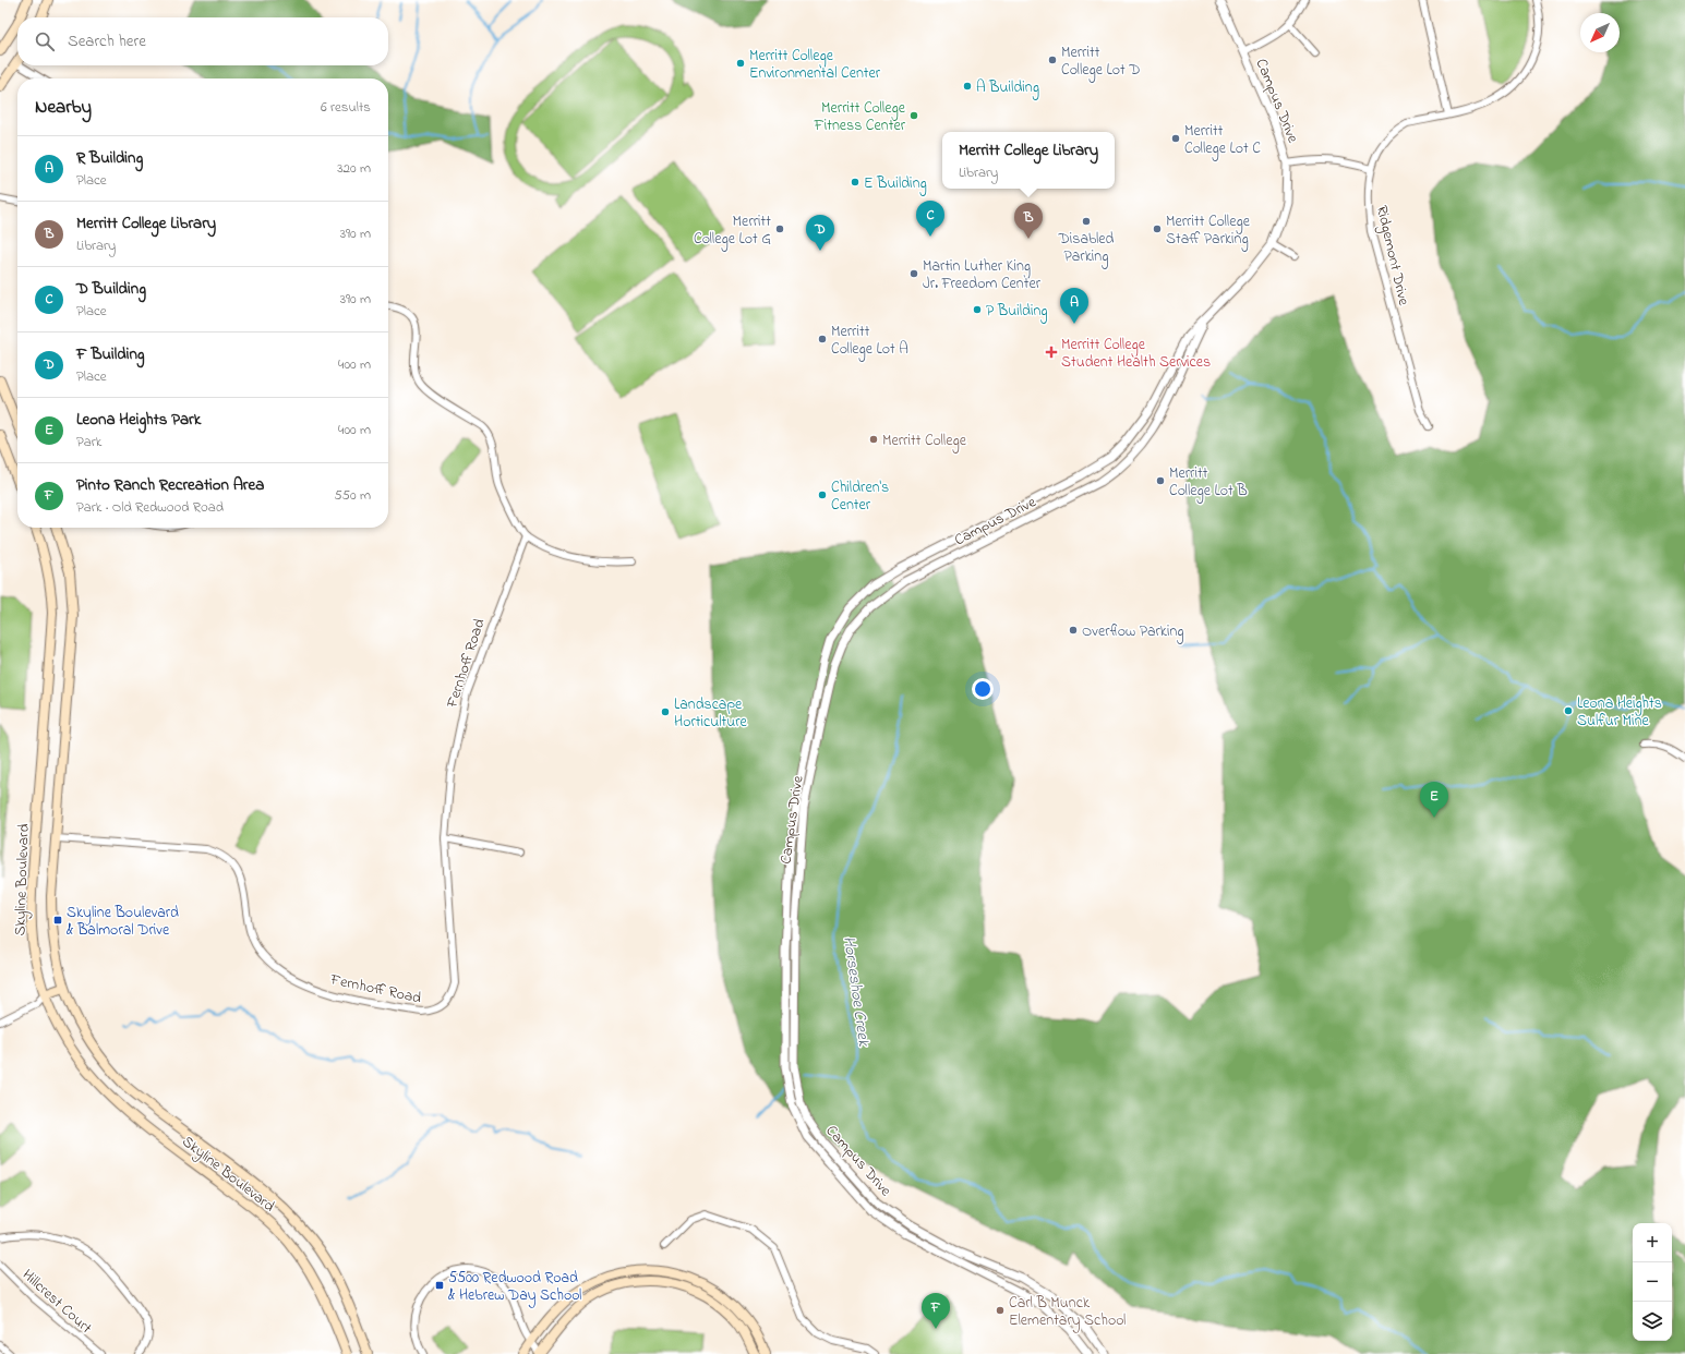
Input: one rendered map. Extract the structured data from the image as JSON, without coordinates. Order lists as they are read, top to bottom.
{
  "streets": {
    "main road": ["Skyline Boulevard"],
    "street": [
      "Campus Drive",
      "Ridgemont Drive",
      "Fernhoff Road",
      "Hillcrest Court"
    ]
  },
  "crossings": [
    ["Fernhoff Road", "Skyline Boulevard"]
  ],
  "water": ["Horseshoe Creek"],
  "places": {
    "other": [
      "Merritt College Lot D",
      "Merritt College Environmental Center",
      "A Building",
      "Merritt College Fitness Center",
      "Merritt College Lot C",
      "E Building",
      "Disabled Parking",
      "Merritt College Lot G",
      "Merritt College Staff Parking",
      "Martin Luther King Jr. Freedom Center",
      "P Building",
      "Merritt College Lot A",
      "Merritt College",
      "Merritt College Lot B",
      "Children's Center",
      "Overflow Parking",
      "Leona Heights Sulfur Mine",
      "Landscape Horticulture",
      "Carl B Munck Elementary School"
    ],
    "health": ["Merritt College Student Health Services"],
    "transit": ["Skyline Boulevard & Balmoral Drive", "5500 Redwood Road & Hebrew Day School"]
  },
  "north": "bottom left",
  "page": {
    "search": "Search here",
    "heading": ["Nearby", "6 results"],
    "popup": ["Merritt College Library", "Library"],
    "list": [
      {
        "mark": "A",
        "name": "R Building",
        "note": "Place",
        "value": "320 m"
      },
      {
        "mark": "B",
        "name": "Merritt College Library",
        "note": "Library",
        "value": "390 m"
      },
      {
        "mark": "C",
        "name": "D Building",
        "note": "Place",
        "value": "390 m"
      },
      {
        "mark": "D",
        "name": "F Building",
        "note": "Place",
        "value": "400 m"
      },
      {
        "mark": "E",
        "name": "Leona Heights Park",
        "note": "Park",
        "value": "400 m"
      },
      {
        "mark": "F",
        "name": "Pinto Ranch Recreation Area",
        "note": "Park · Old Redwood Road",
        "value": "550 m"
      }
    ],
    "pins": [
      "C",
      "B",
      "D",
      "A",
      "E",
      "F"
    ],
    "map_buttons": ["+", "−"]
  }
}
